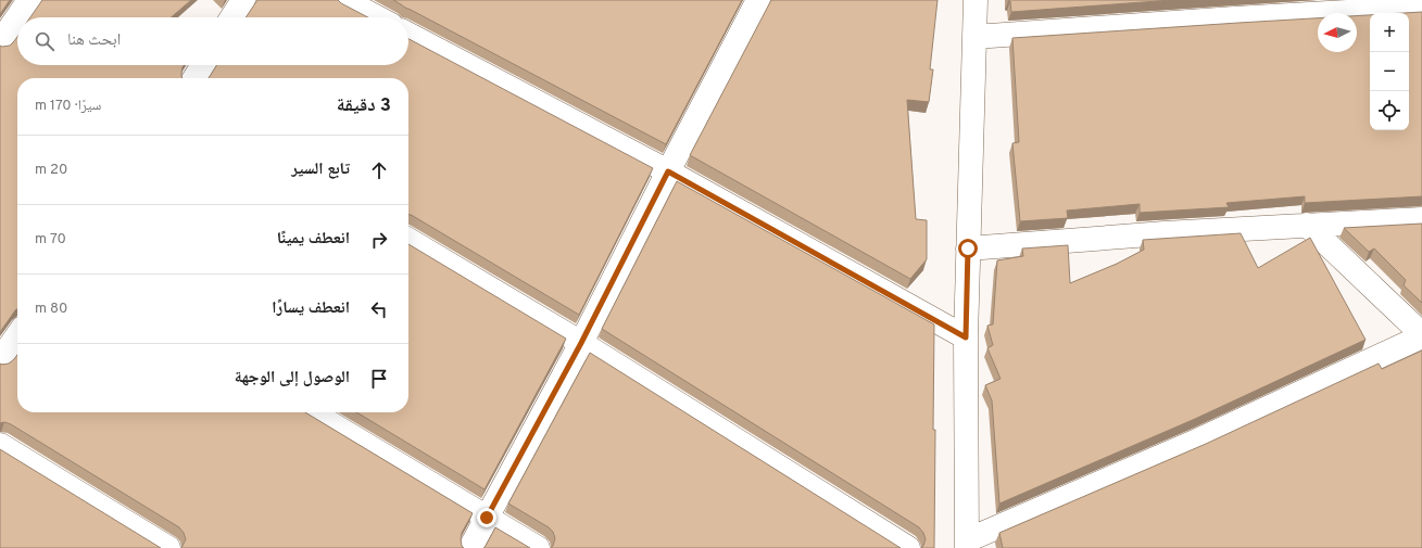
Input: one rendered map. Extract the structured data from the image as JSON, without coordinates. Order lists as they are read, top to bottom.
{
  "north": "left",
  "page": {
    "map_buttons": ["+", "−"],
    "search": "ابحث هنا",
    "heading": ["3 دقيقة", "سيرًا · 170 m"],
    "list": [
      ["تابع السير", "20 m"],
      ["انعطف يمينًا", "70 m"],
      ["انعطف يسارًا", "80 m"],
      "الوصول إلى الوجهة"
    ]
  }
}
